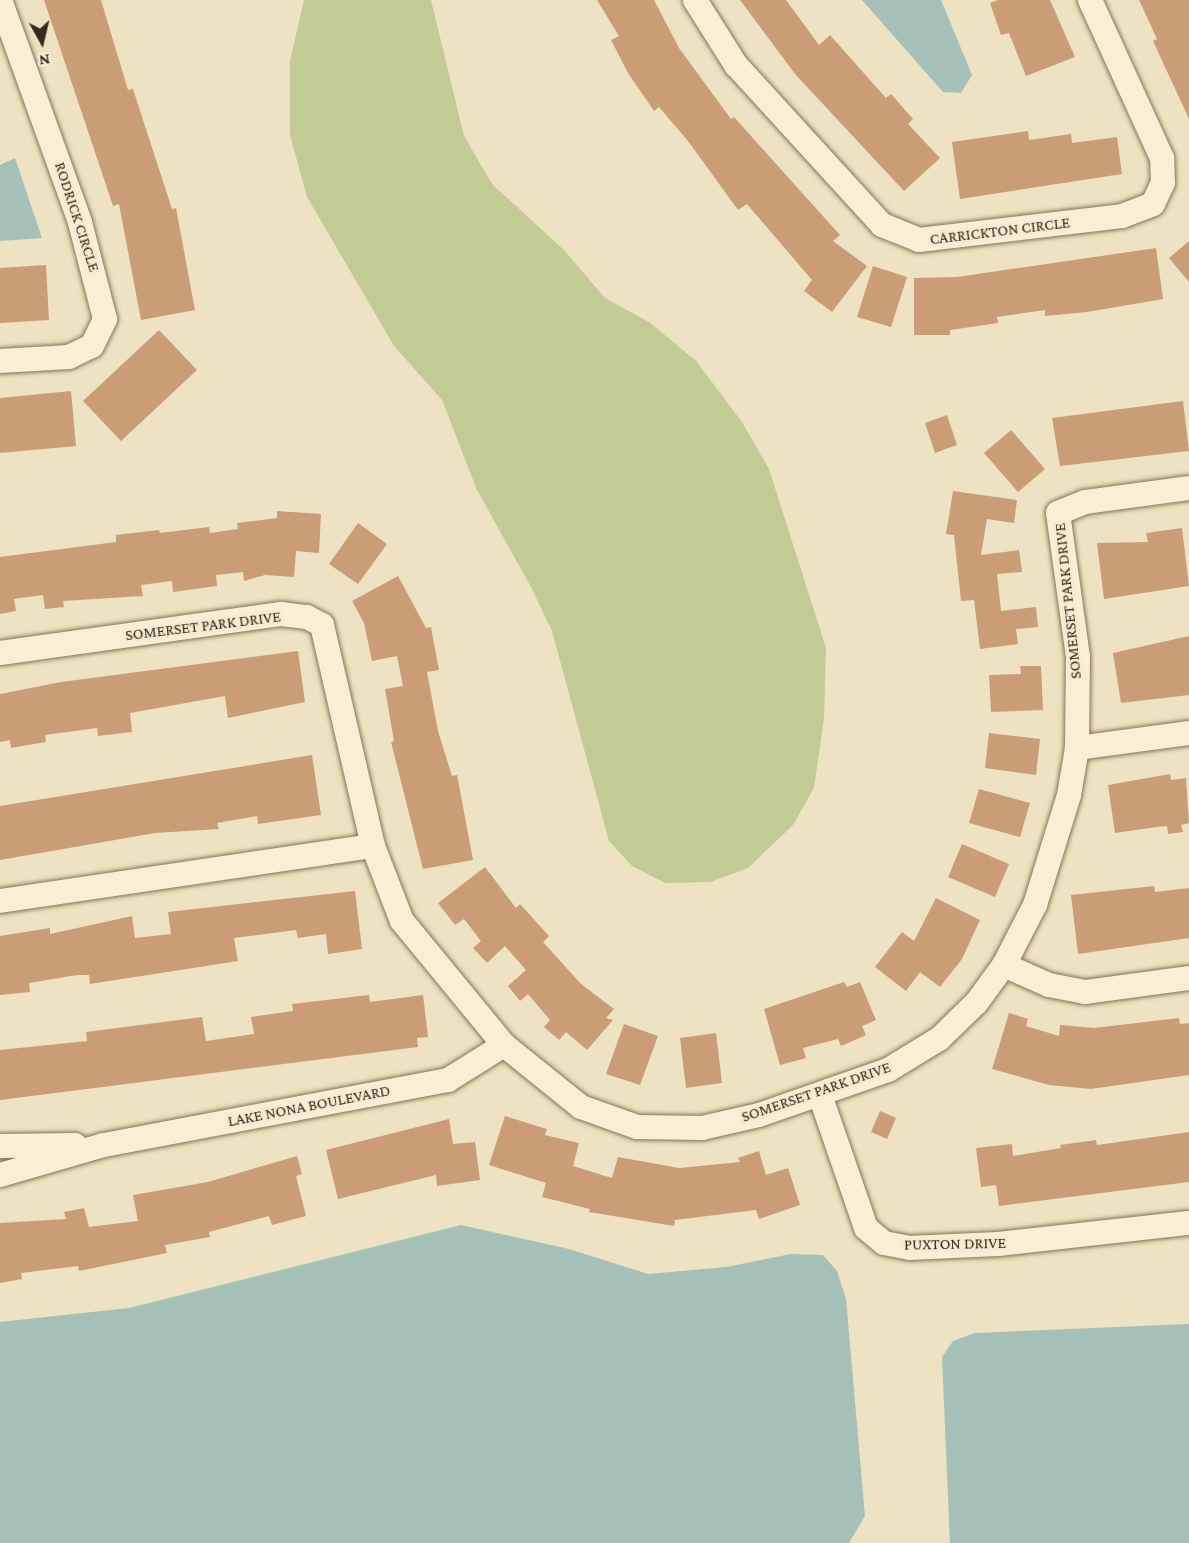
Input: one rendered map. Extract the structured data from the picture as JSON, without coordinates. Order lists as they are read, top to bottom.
{
  "streets": {
    "street": [
      "RODRICK CIRCLE",
      "CARRICKTON CIRCLE",
      "SOMERSET PARK DRIVE",
      "LAKE NONA BOULEVARD",
      "PUXTON DRIVE"
    ]
  },
  "crossings": [
    ["SOMERSET PARK DRIVE", "LAKE NONA BOULEVARD"],
    ["SOMERSET PARK DRIVE", "PUXTON DRIVE"]
  ],
  "north": "bottom"
}
